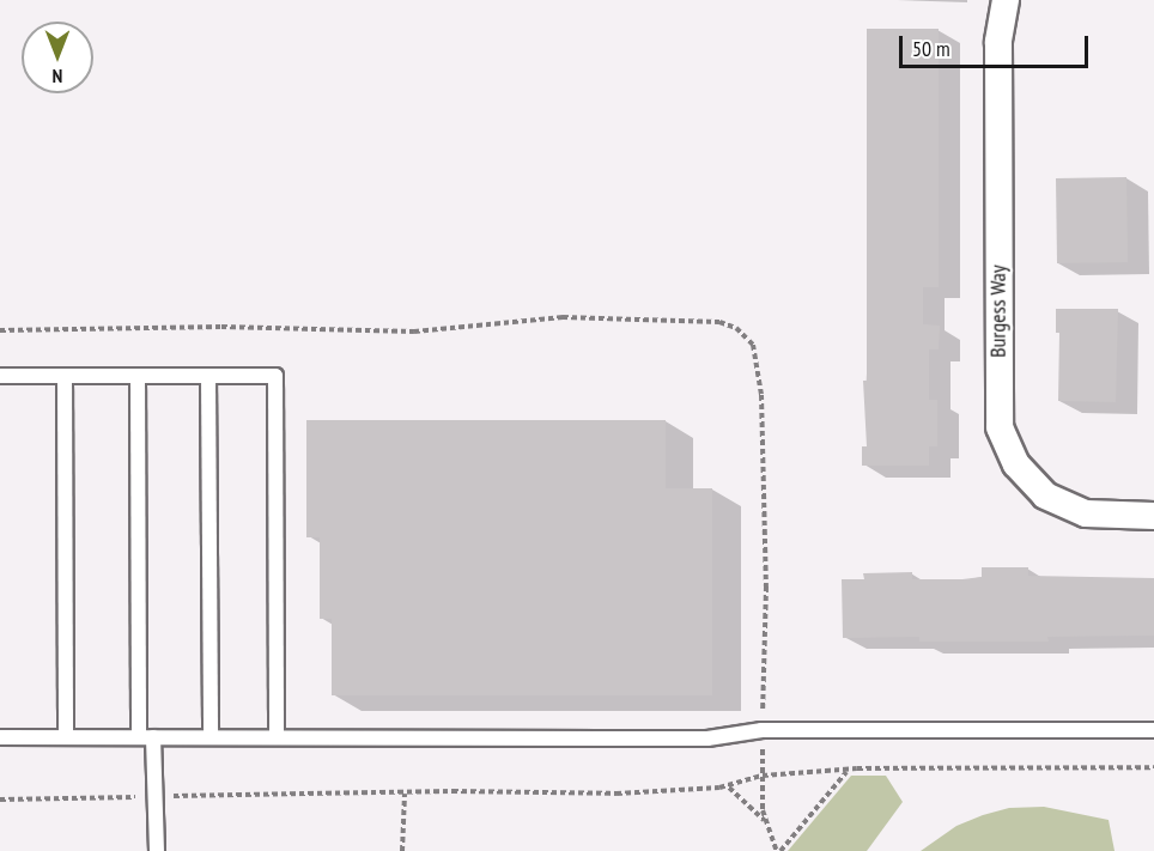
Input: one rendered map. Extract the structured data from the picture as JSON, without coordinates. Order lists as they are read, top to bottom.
{
  "streets": {
    "street": ["Burgess Way"]
  },
  "scale_bar": "50 m",
  "north": "bottom"
}
